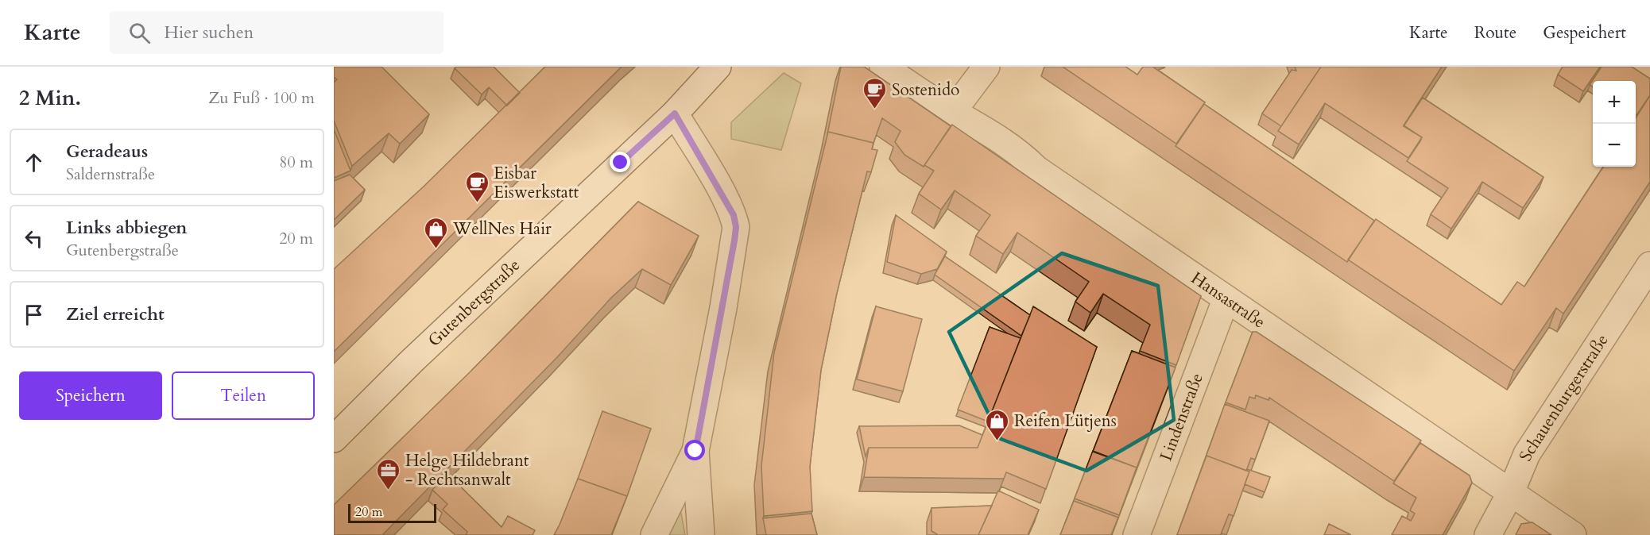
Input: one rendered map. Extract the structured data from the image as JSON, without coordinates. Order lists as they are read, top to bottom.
{
  "streets": {
    "street": [
      "Hansastraße",
      "Gutenbergstraße",
      "Schauenburgerstraße",
      "Lindenstraße"
    ]
  },
  "crossings": [
    ["Hansastraße", "Schauenburgerstraße"],
    ["Hansastraße", "Lindenstraße"]
  ],
  "places": {
    "cafe": ["Sostenido", "Eisbar Eiswerkstatt"],
    "shop": ["WellNes Hair", "Reifen Lütjens"],
    "office": ["Helge Hildebrant - Rechtsanwalt"]
  },
  "scale_bar": "20 m",
  "page": {
    "header": "Karte",
    "search": "Hier suchen",
    "nav": ["Karte", "Route", "Gespeichert"],
    "heading": ["2 Min.", "Zu Fuß · 100 m"],
    "map_buttons": ["+", "−"],
    "list": [
      ["Geradeaus", "Saldernstraße", "80 m"],
      ["Links abbiegen", "Gutenbergstraße", "20 m"],
      "Ziel erreicht"
    ],
    "buttons": ["Speichern", "Teilen"],
    "scale": "20 m"
  }
}
